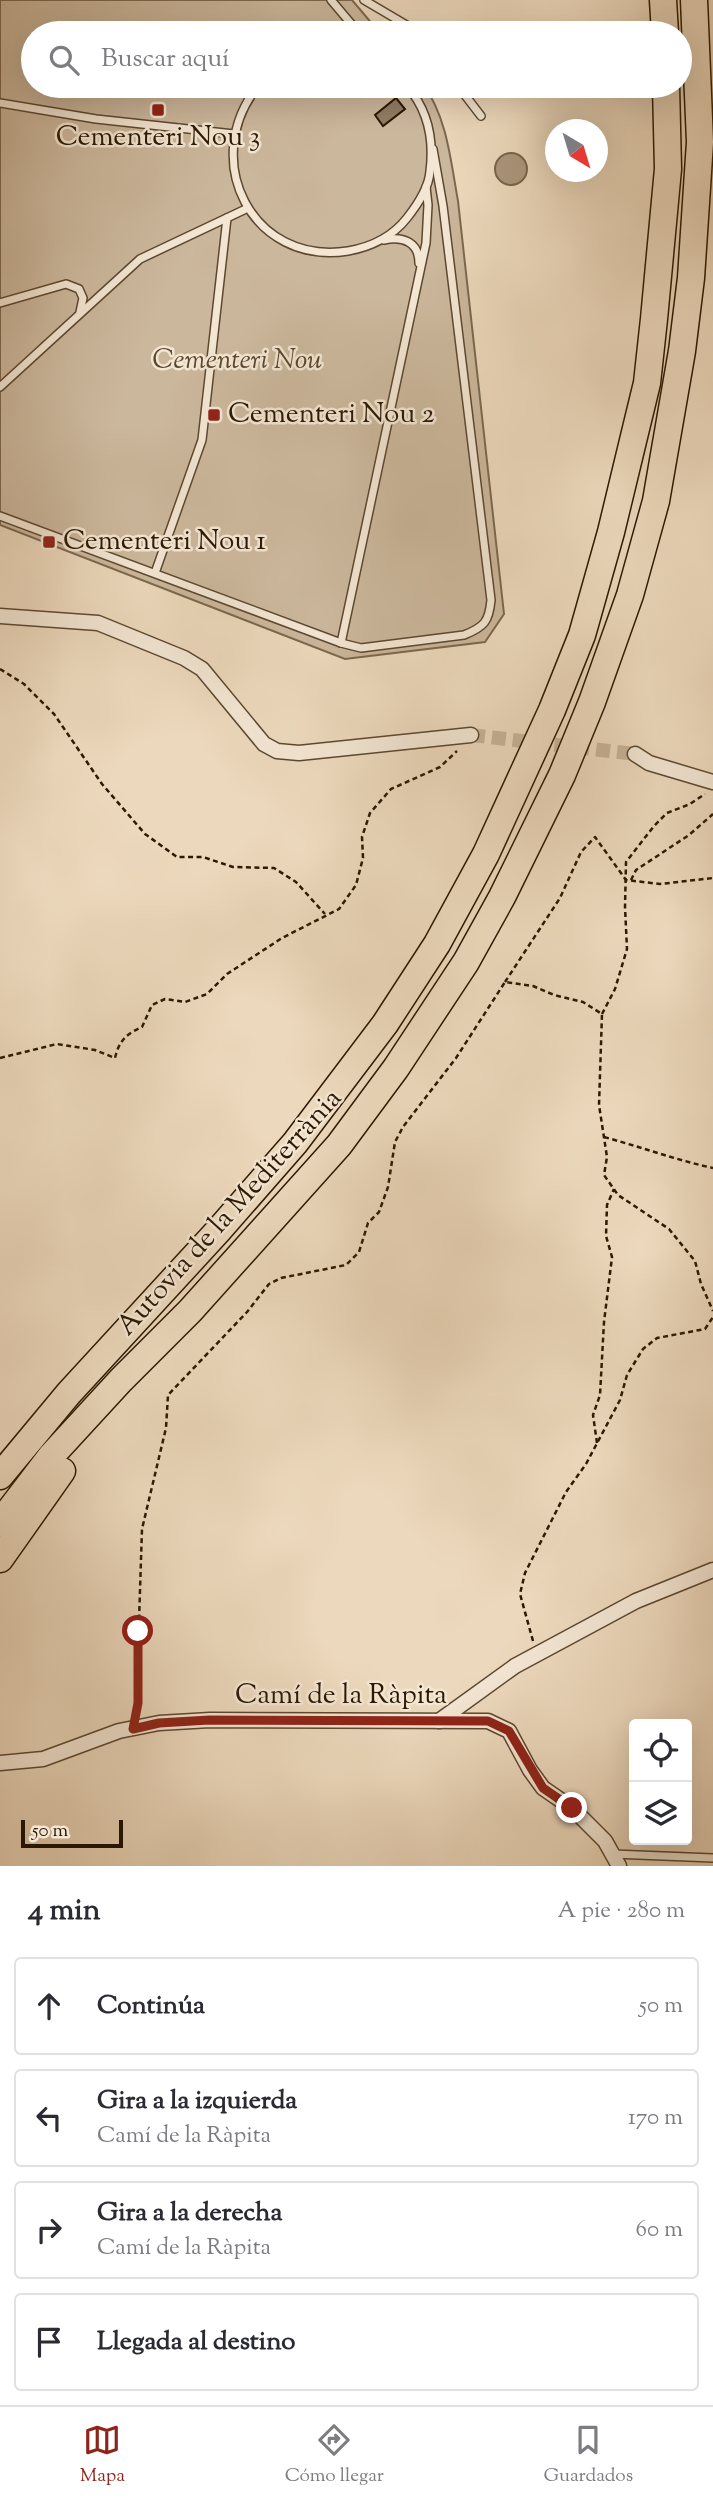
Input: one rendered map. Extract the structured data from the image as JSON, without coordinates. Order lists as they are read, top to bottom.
{
  "streets": {
    "highway": ["Autovia de la Mediterrània"],
    "street": ["Camí de la Ràpita"]
  },
  "parks": ["Cementeri Nou"],
  "places": {
    "transit": ["Cementeri Nou 3", "Cementeri Nou 2", "Cementeri Nou 1"]
  },
  "scale_bar": "50 m",
  "north": "bottom right",
  "page": {
    "search": "Buscar aquí",
    "scale": "50 m",
    "heading": ["4 min", "A pie · 280 m"],
    "list": [
      ["Continúa", "50 m"],
      ["Gira a la izquierda", "Camí de la Ràpita", "170 m"],
      ["Gira a la derecha", "Camí de la Ràpita", "60 m"],
      "Llegada al destino"
    ],
    "nav": ["Mapa", "Cómo llegar", "Guardados"]
  }
}
